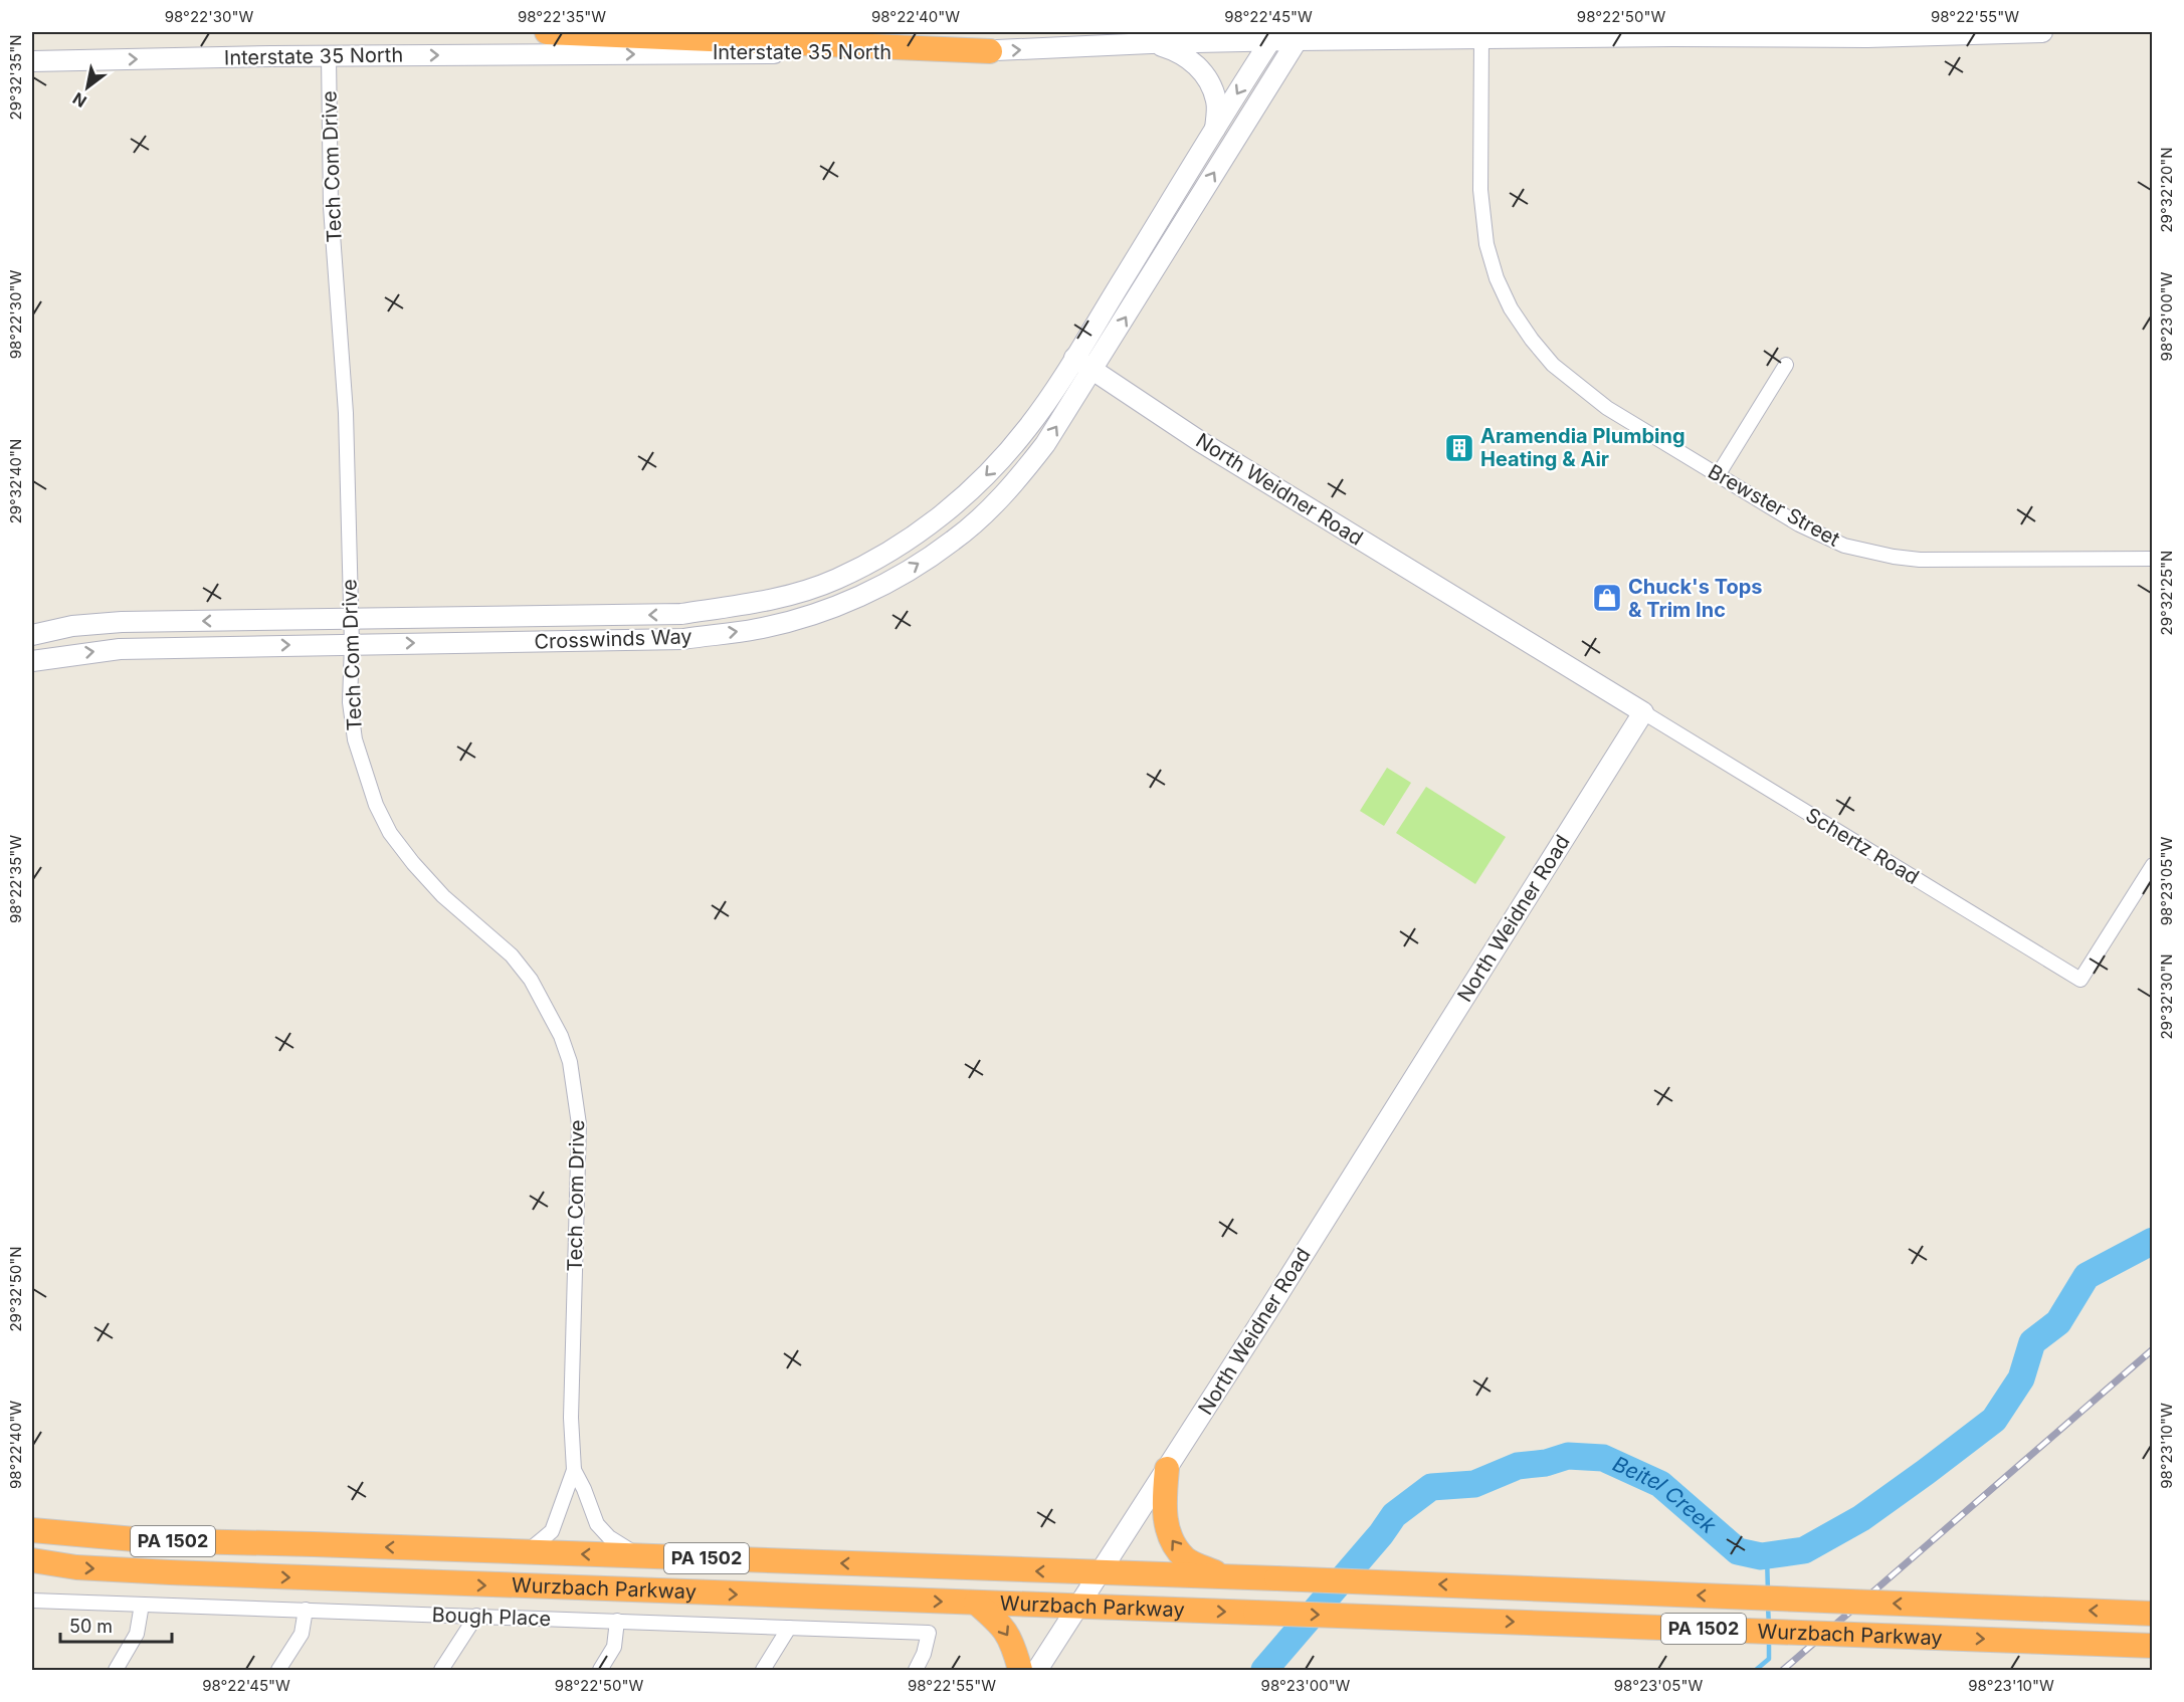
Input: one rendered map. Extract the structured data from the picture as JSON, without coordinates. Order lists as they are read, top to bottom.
{
  "streets": {
    "highway": ["PA 1502", "Wurzbach Parkway"],
    "main road": ["Interstate 35 North", "North Weidner Road", "Crosswinds Way"],
    "street": [
      "Tech Com Drive",
      "Brewster Street",
      "Schertz Road",
      "Bough Place"
    ]
  },
  "crossings": [
    ["Interstate 35 North", "Tech Com Drive"],
    ["Interstate 35 North", "Brewster Street"],
    ["Tech Com Drive", "Crosswinds Way"],
    ["Tech Com Drive", "Wurzbach Parkway"],
    ["North Weidner Road", "Crosswinds Way"],
    ["North Weidner Road", "Schertz Road"],
    ["North Weidner Road", "Wurzbach Parkway"]
  ],
  "one_way": ["Interstate 35 North"],
  "water": ["Beitel Creek"],
  "places": {
    "building": ["Aramendia Plumbing Heating & Air"],
    "shop": ["Chuck's Tops & Trim Inc"]
  },
  "scale_bar": "50 m",
  "north": "bottom left",
  "coordinates": [
    "98°22'30\"W",
    "98°22'35\"W",
    "98°22'40\"W",
    "98°22'45\"W",
    "98°22'50\"W",
    "98°22'55\"W",
    "29°32'35\"N",
    "29°32'20\"N",
    "98°23'00\"W",
    "29°32'40\"N",
    "29°32'25\"N",
    "98°23'05\"W",
    "29°32'30\"N",
    "29°32'50\"N",
    "98°23'10\"W"
  ]
}
